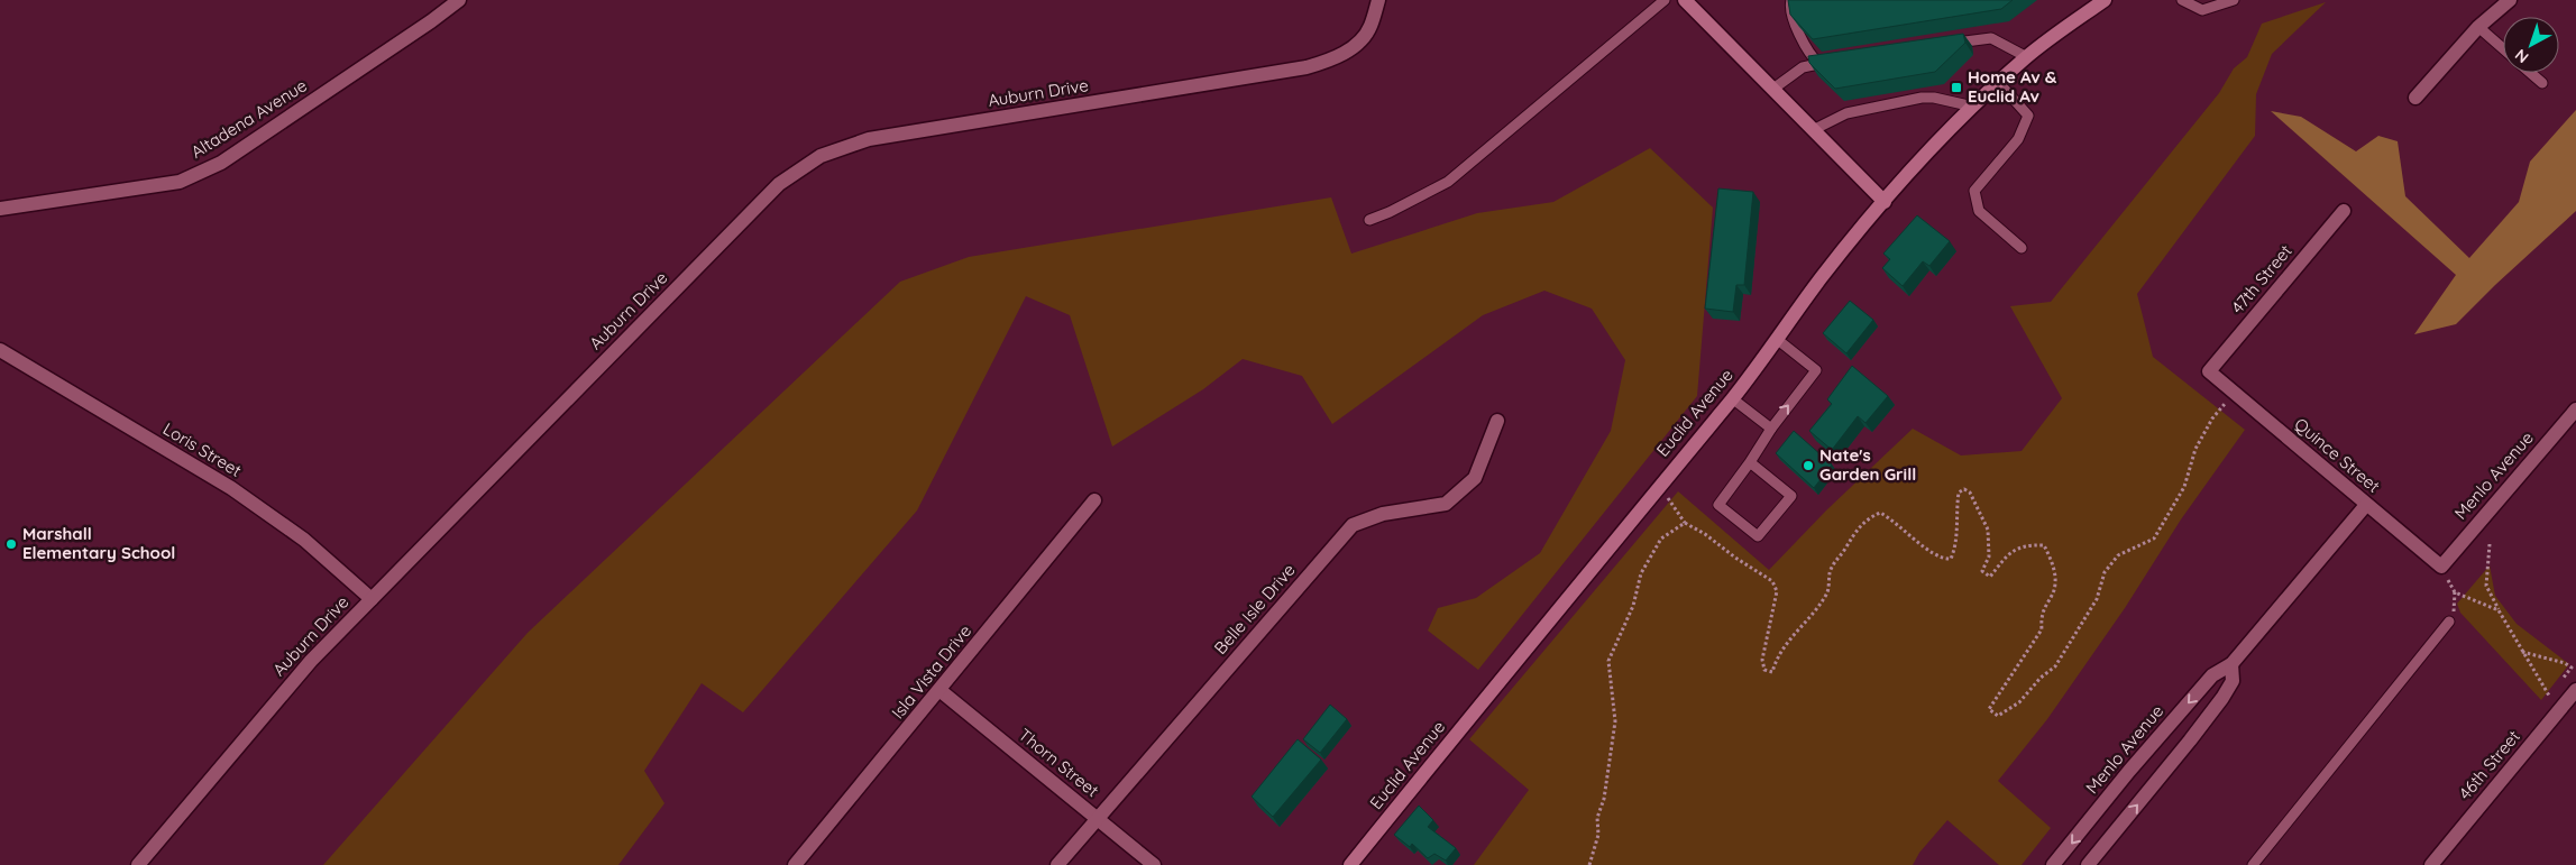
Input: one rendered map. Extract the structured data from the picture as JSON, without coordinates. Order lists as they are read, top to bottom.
{
  "streets": {
    "main road": ["Euclid Avenue"],
    "street": [
      "Auburn Drive",
      "Altadena Avenue",
      "47th Street",
      "Loris Street",
      "Quince Street",
      "Menlo Avenue",
      "Belle Isle Drive",
      "Isla Vista Drive",
      "Thorn Street",
      "46th Street"
    ]
  },
  "crossings": [
    ["Auburn Drive", "Loris Street"],
    ["47th Street", "Quince Street"],
    ["Quince Street", "Menlo Avenue"],
    ["Belle Isle Drive", "Thorn Street"],
    ["Isla Vista Drive", "Thorn Street"]
  ],
  "places": {
    "transit": ["Home Av & Euclid Av"],
    "other": ["Nate's Garden Grill", "Marshall Elementary School"]
  },
  "north": "bottom left"
}
